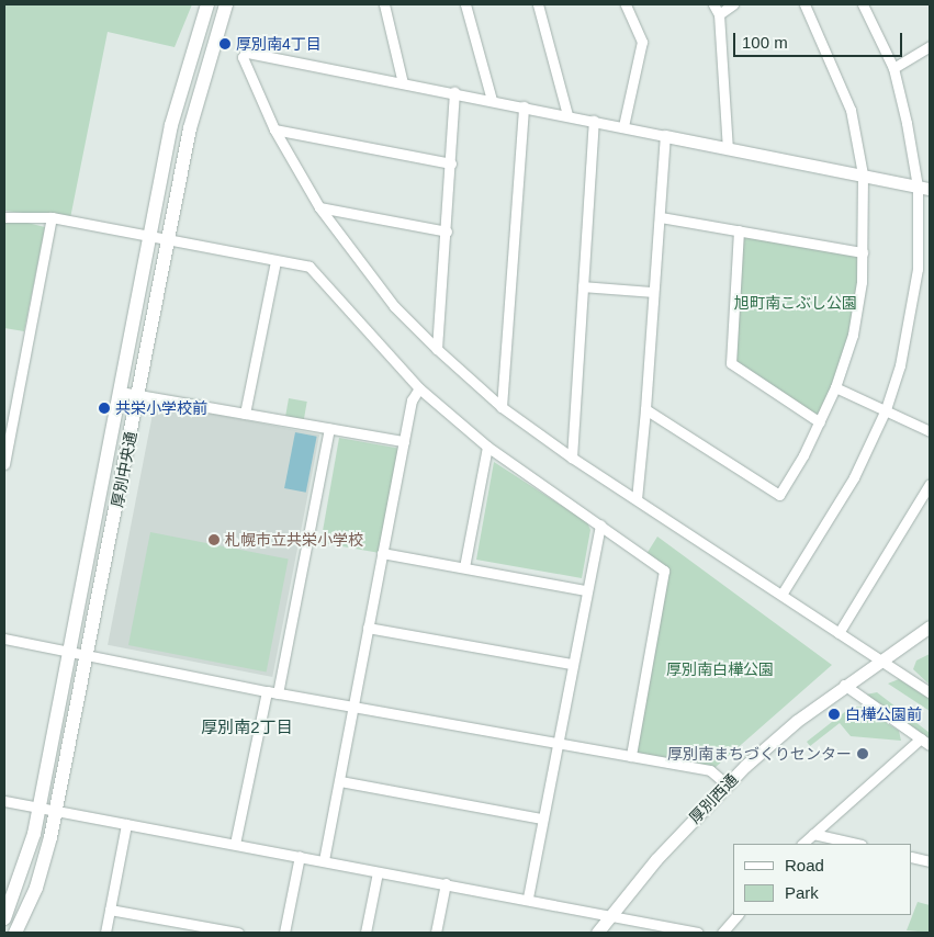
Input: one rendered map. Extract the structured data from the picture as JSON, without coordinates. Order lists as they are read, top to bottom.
{
  "streets": {
    "main road": ["厚別中央通"],
    "street": ["厚別西通"]
  },
  "districts": ["厚別南2丁目"],
  "parks": ["旭町南こぶし公園", "厚別南白樺公園"],
  "places": [
    "厚別南4丁目",
    "共栄小学校前",
    "札幌市立共栄小学校",
    "白樺公園前",
    "厚別南まちづくりセンター"
  ],
  "legend": ["Road", "Park"],
  "scale_bar": "100 m"
}
